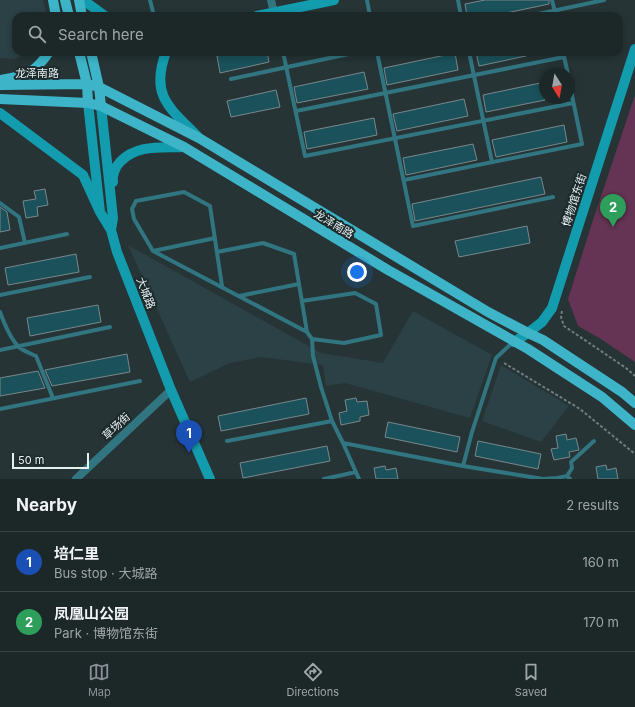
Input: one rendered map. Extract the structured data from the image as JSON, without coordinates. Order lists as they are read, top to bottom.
{
  "streets": {
    "main road": ["龙泽南路"],
    "street": ["博物馆东街", "大城路", "草场街"]
  },
  "crossings": [
    ["龙泽南路", "博物馆东街"],
    ["龙泽南路", "大城路"],
    ["大城路", "草场街"]
  ],
  "scale_bar": "50 m",
  "north": "bottom",
  "page": {
    "search": "Search here",
    "pins": ["2", "1"],
    "scale": "50 m",
    "heading": ["Nearby", "2 results"],
    "list": [
      {
        "mark": "1",
        "name": "培仁里",
        "note": "Bus stop · 大城路",
        "value": "160 m"
      },
      {
        "mark": "2",
        "name": "凤凰山公园",
        "note": "Park · 博物馆东街",
        "value": "170 m"
      }
    ],
    "nav": ["Map", "Directions", "Saved"]
  }
}
